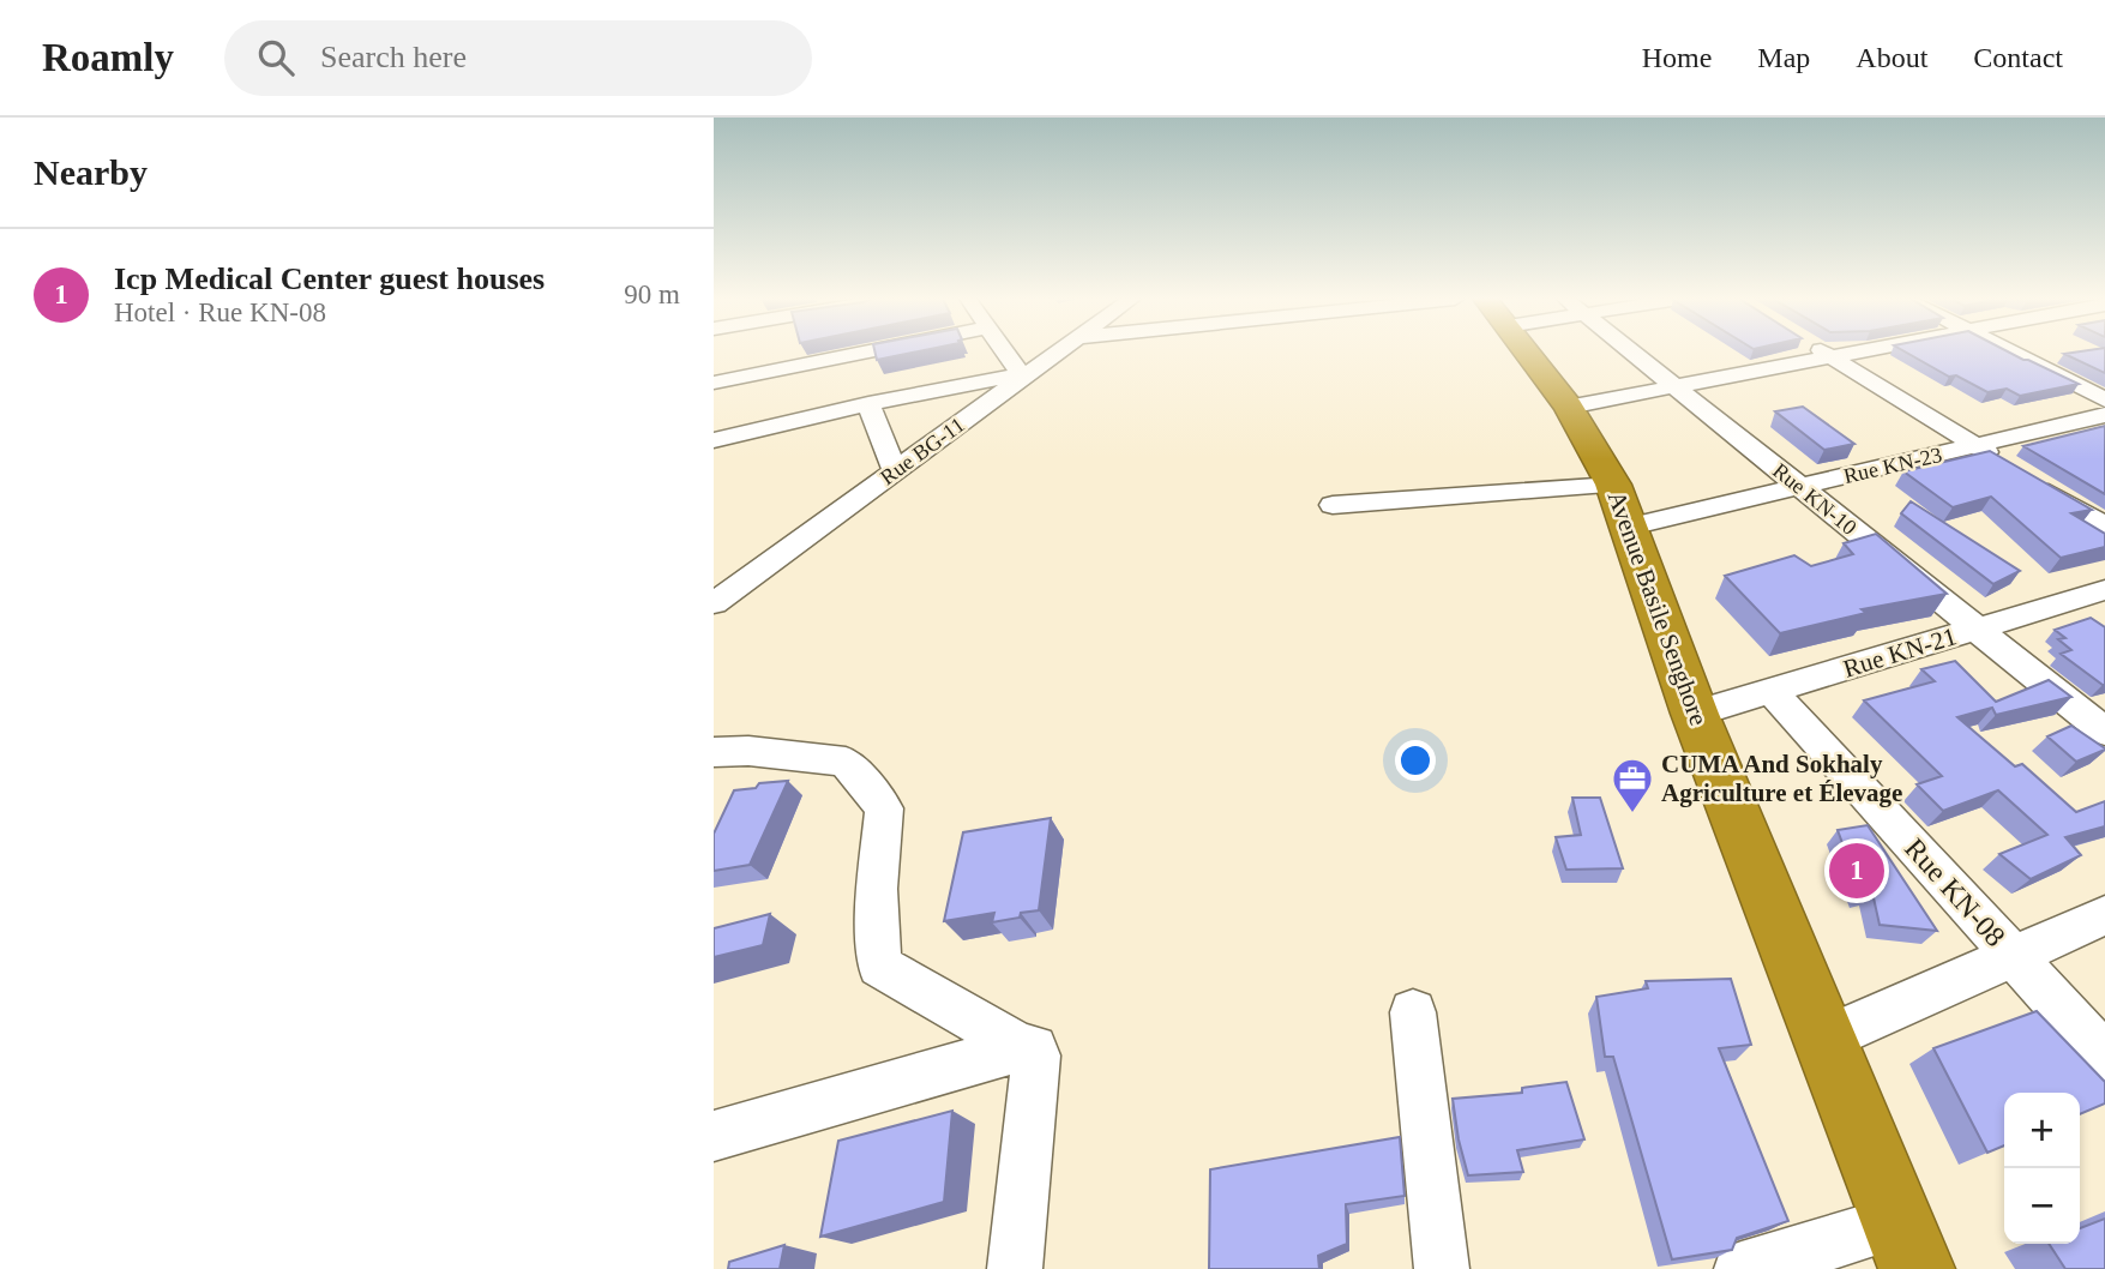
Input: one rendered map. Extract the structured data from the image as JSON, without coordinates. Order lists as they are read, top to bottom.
{
  "streets": {
    "highway": ["Avenue Basile Senghore"],
    "street": [
      "Rue BG-11",
      "Rue KN-23",
      "Rue KN-10",
      "Rue KN-21",
      "Rue KN-08"
    ]
  },
  "crossings": [
    ["Rue KN-23", "Rue KN-10"],
    ["Rue KN-23", "Avenue Basile Senghore"],
    ["Rue KN-10", "Rue KN-21"],
    ["Avenue Basile Senghore", "Rue KN-21"],
    ["Rue KN-21", "Rue KN-08"]
  ],
  "places": {
    "office": ["CUMA And Sokhaly Agriculture et Élevage"]
  },
  "page": {
    "header": "Roamly",
    "search": "Search here",
    "nav": [
      "Home",
      "Map",
      "About",
      "Contact"
    ],
    "heading": "Nearby",
    "list": [
      {
        "mark": "1",
        "name": "Icp Medical Center guest houses",
        "note": "Hotel · Rue KN-08",
        "value": "90 m"
      }
    ],
    "pins": "1",
    "map_buttons": ["+", "−"]
  }
}
